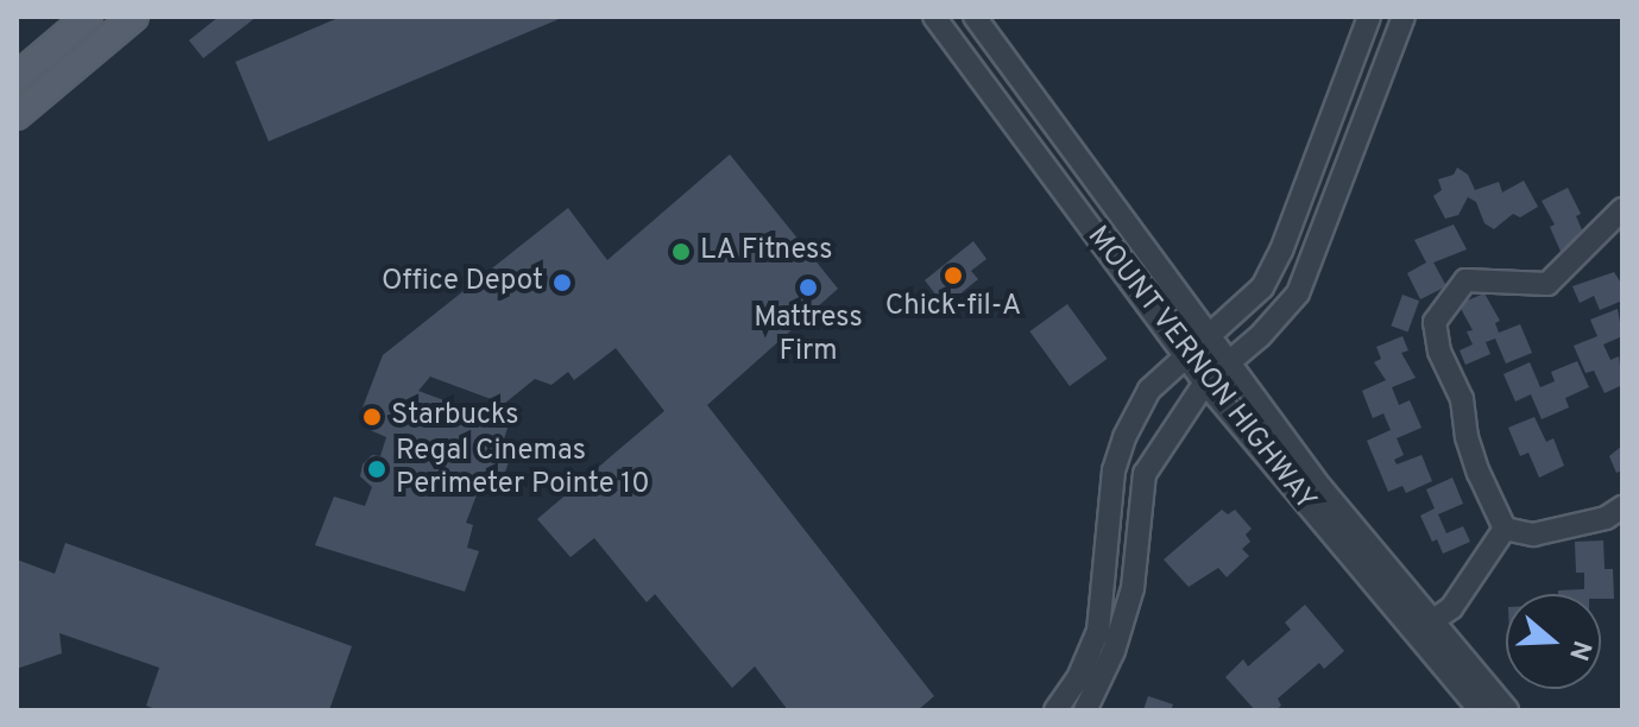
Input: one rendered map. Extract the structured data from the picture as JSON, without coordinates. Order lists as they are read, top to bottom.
{
  "streets": {
    "street": ["MOUNT VERNON HIGHWAY"]
  },
  "places": [
    "LA Fitness",
    "Chick-fil-A",
    "Office Depot",
    "Mattress Firm",
    "Starbucks",
    "Regal Cinemas Perimeter Pointe 10"
  ],
  "north": "right"
}
